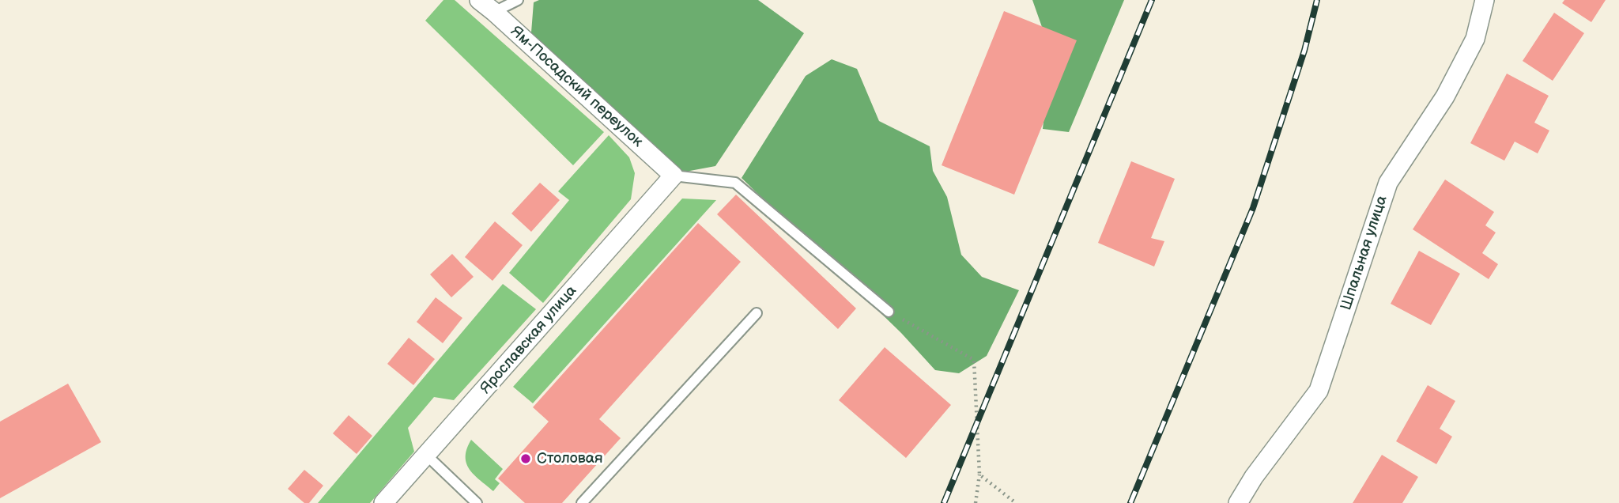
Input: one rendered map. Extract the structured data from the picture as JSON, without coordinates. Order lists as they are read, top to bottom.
{
  "streets": {
    "street": ["Ям-Посадский переулок", "Шпальная улица", "Ярославская улица"]
  },
  "crossings": [
    ["Ям-Посадский переулок", "Ярославская улица"]
  ],
  "places": ["Столовая"]
}
